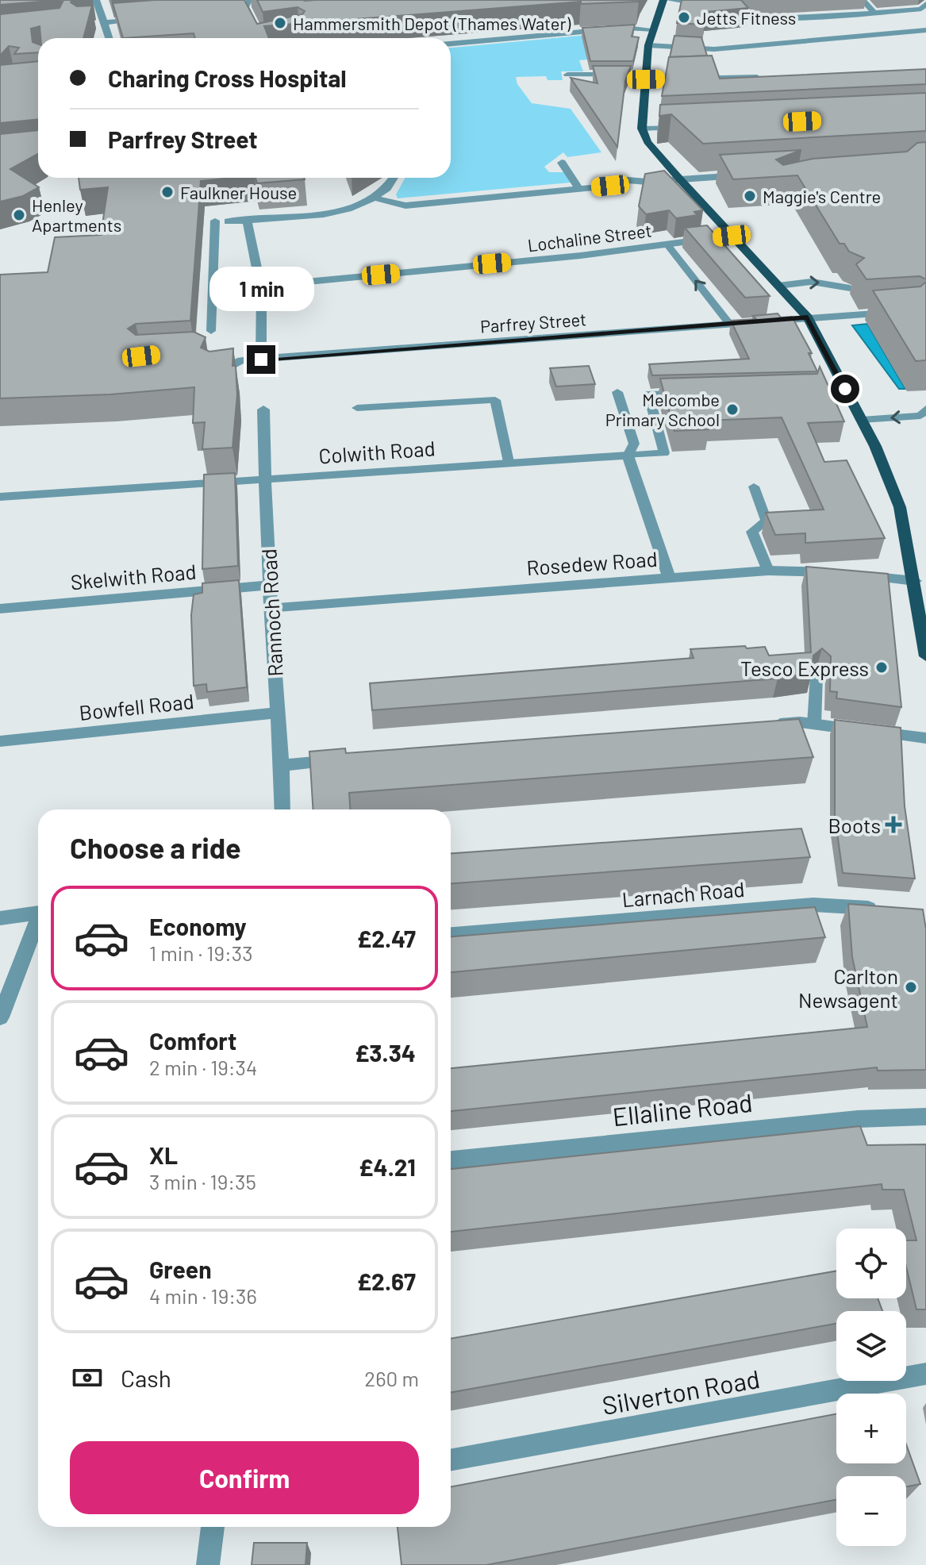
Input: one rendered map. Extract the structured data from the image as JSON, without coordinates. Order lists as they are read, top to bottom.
{
  "streets": {
    "street": [
      "Lochaline Street",
      "Parfrey Street",
      "Colwith Road",
      "Rosedew Road",
      "Skelwith Road",
      "Rannoch Road",
      "Bowfell Road",
      "Larnach Road",
      "Ellaline Road",
      "Silverton Road"
    ]
  },
  "crossings": [
    ["Colwith Road", "Rannoch Road"],
    ["Rosedew Road", "Rannoch Road"],
    ["Skelwith Road", "Rannoch Road"],
    ["Rannoch Road", "Bowfell Road"]
  ],
  "places": {
    "other": [
      "Jetts Fitness",
      "Hammersmith Depot (Thames Water)",
      "Faulkner House",
      "Maggie's Centre",
      "Henley Apartments",
      "Melcombe Primary School",
      "Tesco Express",
      "Carlton Newsagent"
    ],
    "health": ["Boots"]
  },
  "page": {
    "banner": ["Charing Cross Hospital", "Parfrey Street"],
    "bubble": "1 min",
    "heading": "Choose a ride",
    "list": [
      {
        "name": "Economy",
        "note": "1 min · 19:33",
        "value": "£2.47"
      },
      {
        "name": "Comfort",
        "note": "2 min · 19:34",
        "value": "£3.34"
      },
      {
        "name": "XL",
        "note": "3 min · 19:35",
        "value": "£4.21"
      },
      {
        "name": "Green",
        "note": "4 min · 19:36",
        "value": "£2.67"
      }
    ],
    "map_buttons": ["+", "−"],
    "pay": ["Cash", "260 m"],
    "buttons": "Confirm"
  }
}
